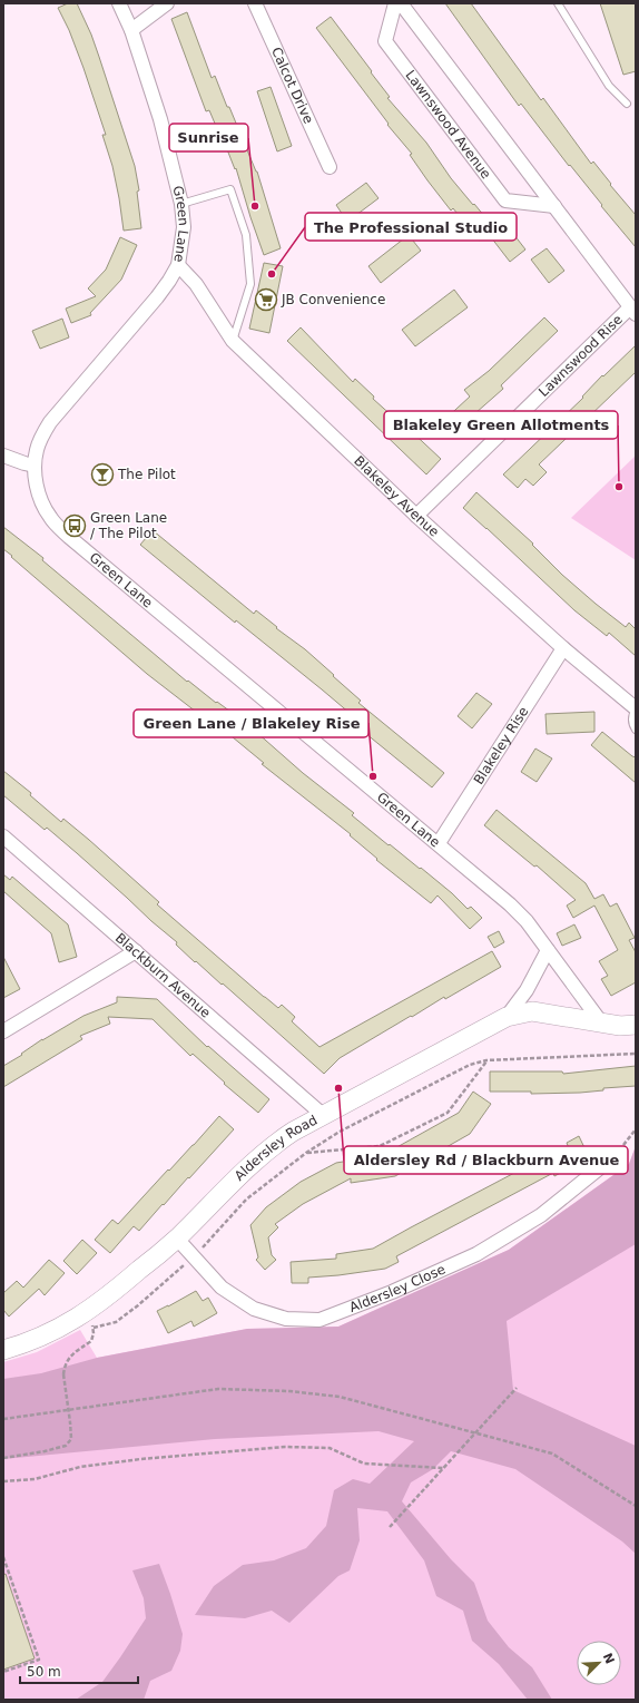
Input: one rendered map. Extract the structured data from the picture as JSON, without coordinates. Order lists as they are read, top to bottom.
{
  "streets": {
    "street": [
      "Calcot Drive",
      "Lawnswood Avenue",
      "Green Lane",
      "Lawnswood Rise",
      "Blakeley Avenue",
      "Blakeley Rise",
      "Blackburn Avenue",
      "Aldersley Road",
      "Aldersley Close"
    ]
  },
  "crossings": [
    ["Green Lane", "Blakeley Avenue"],
    ["Green Lane", "Blakeley Rise"],
    ["Green Lane", "Aldersley Road"],
    ["Lawnswood Rise", "Blakeley Avenue"],
    ["Blakeley Avenue", "Blakeley Rise"],
    ["Blackburn Avenue", "Aldersley Road"],
    ["Aldersley Road", "Aldersley Close"]
  ],
  "places": {
    "other": [
      "Sunrise",
      "The Professional Studio",
      "Blakeley Green Allotments",
      "Green Lane / Blakeley Rise",
      "Aldersley Rd / Blackburn Avenue"
    ],
    "supermarket": ["JB Convenience"],
    "bar": ["The Pilot"],
    "bus stop": ["Green Lane / The Pilot"]
  },
  "scale_bar": "50 m",
  "north": "top right"
}
